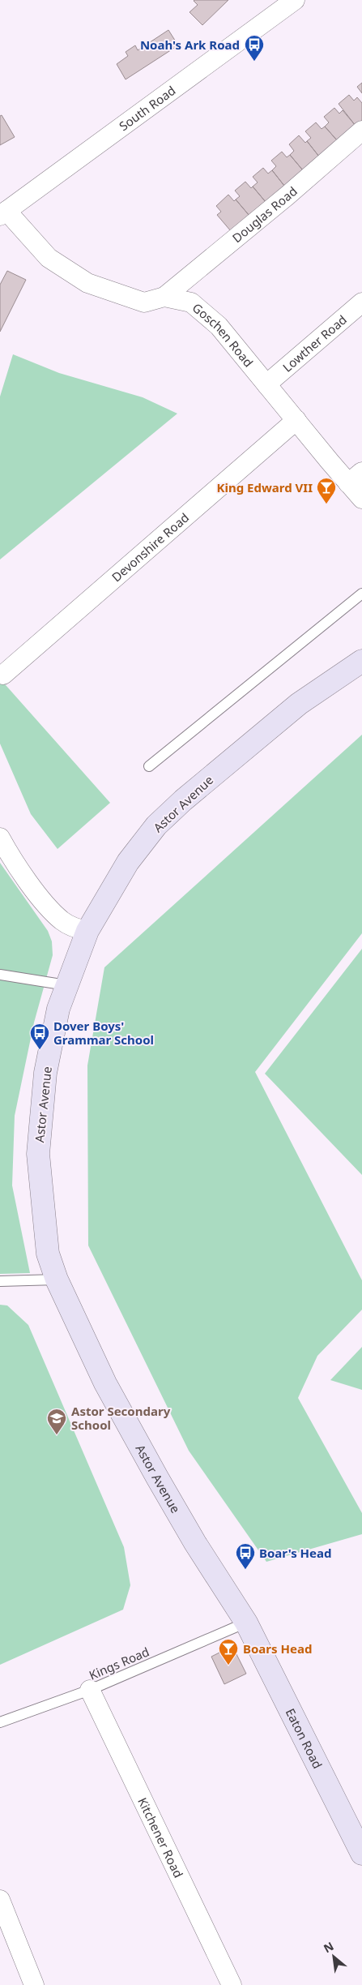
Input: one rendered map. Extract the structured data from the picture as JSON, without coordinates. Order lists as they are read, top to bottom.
{
  "streets": {
    "street": [
      "South Road",
      "Douglas Road",
      "Goschen Road",
      "Lowther Road",
      "Devonshire Road",
      "Astor Avenue",
      "Eaton Road",
      "Kitchener Road"
    ],
    "lane": ["Kings Road"]
  },
  "crossings": [
    ["South Road", "Goschen Road"],
    ["Douglas Road", "Goschen Road"],
    ["Goschen Road", "Lowther Road"],
    ["Goschen Road", "Devonshire Road"],
    ["Astor Avenue", "Kings Road"],
    ["Astor Avenue", "Eaton Road"],
    ["Kings Road", "Eaton Road"],
    ["Kings Road", "Kitchener Road"]
  ],
  "places": {
    "bus stop": ["Noah's Ark Road", "Dover Boys' Grammar School", "Boar's Head"],
    "bar": ["King Edward VII", "Boars Head"],
    "school or university": ["Astor Secondary School"]
  },
  "north": "top left"
}
